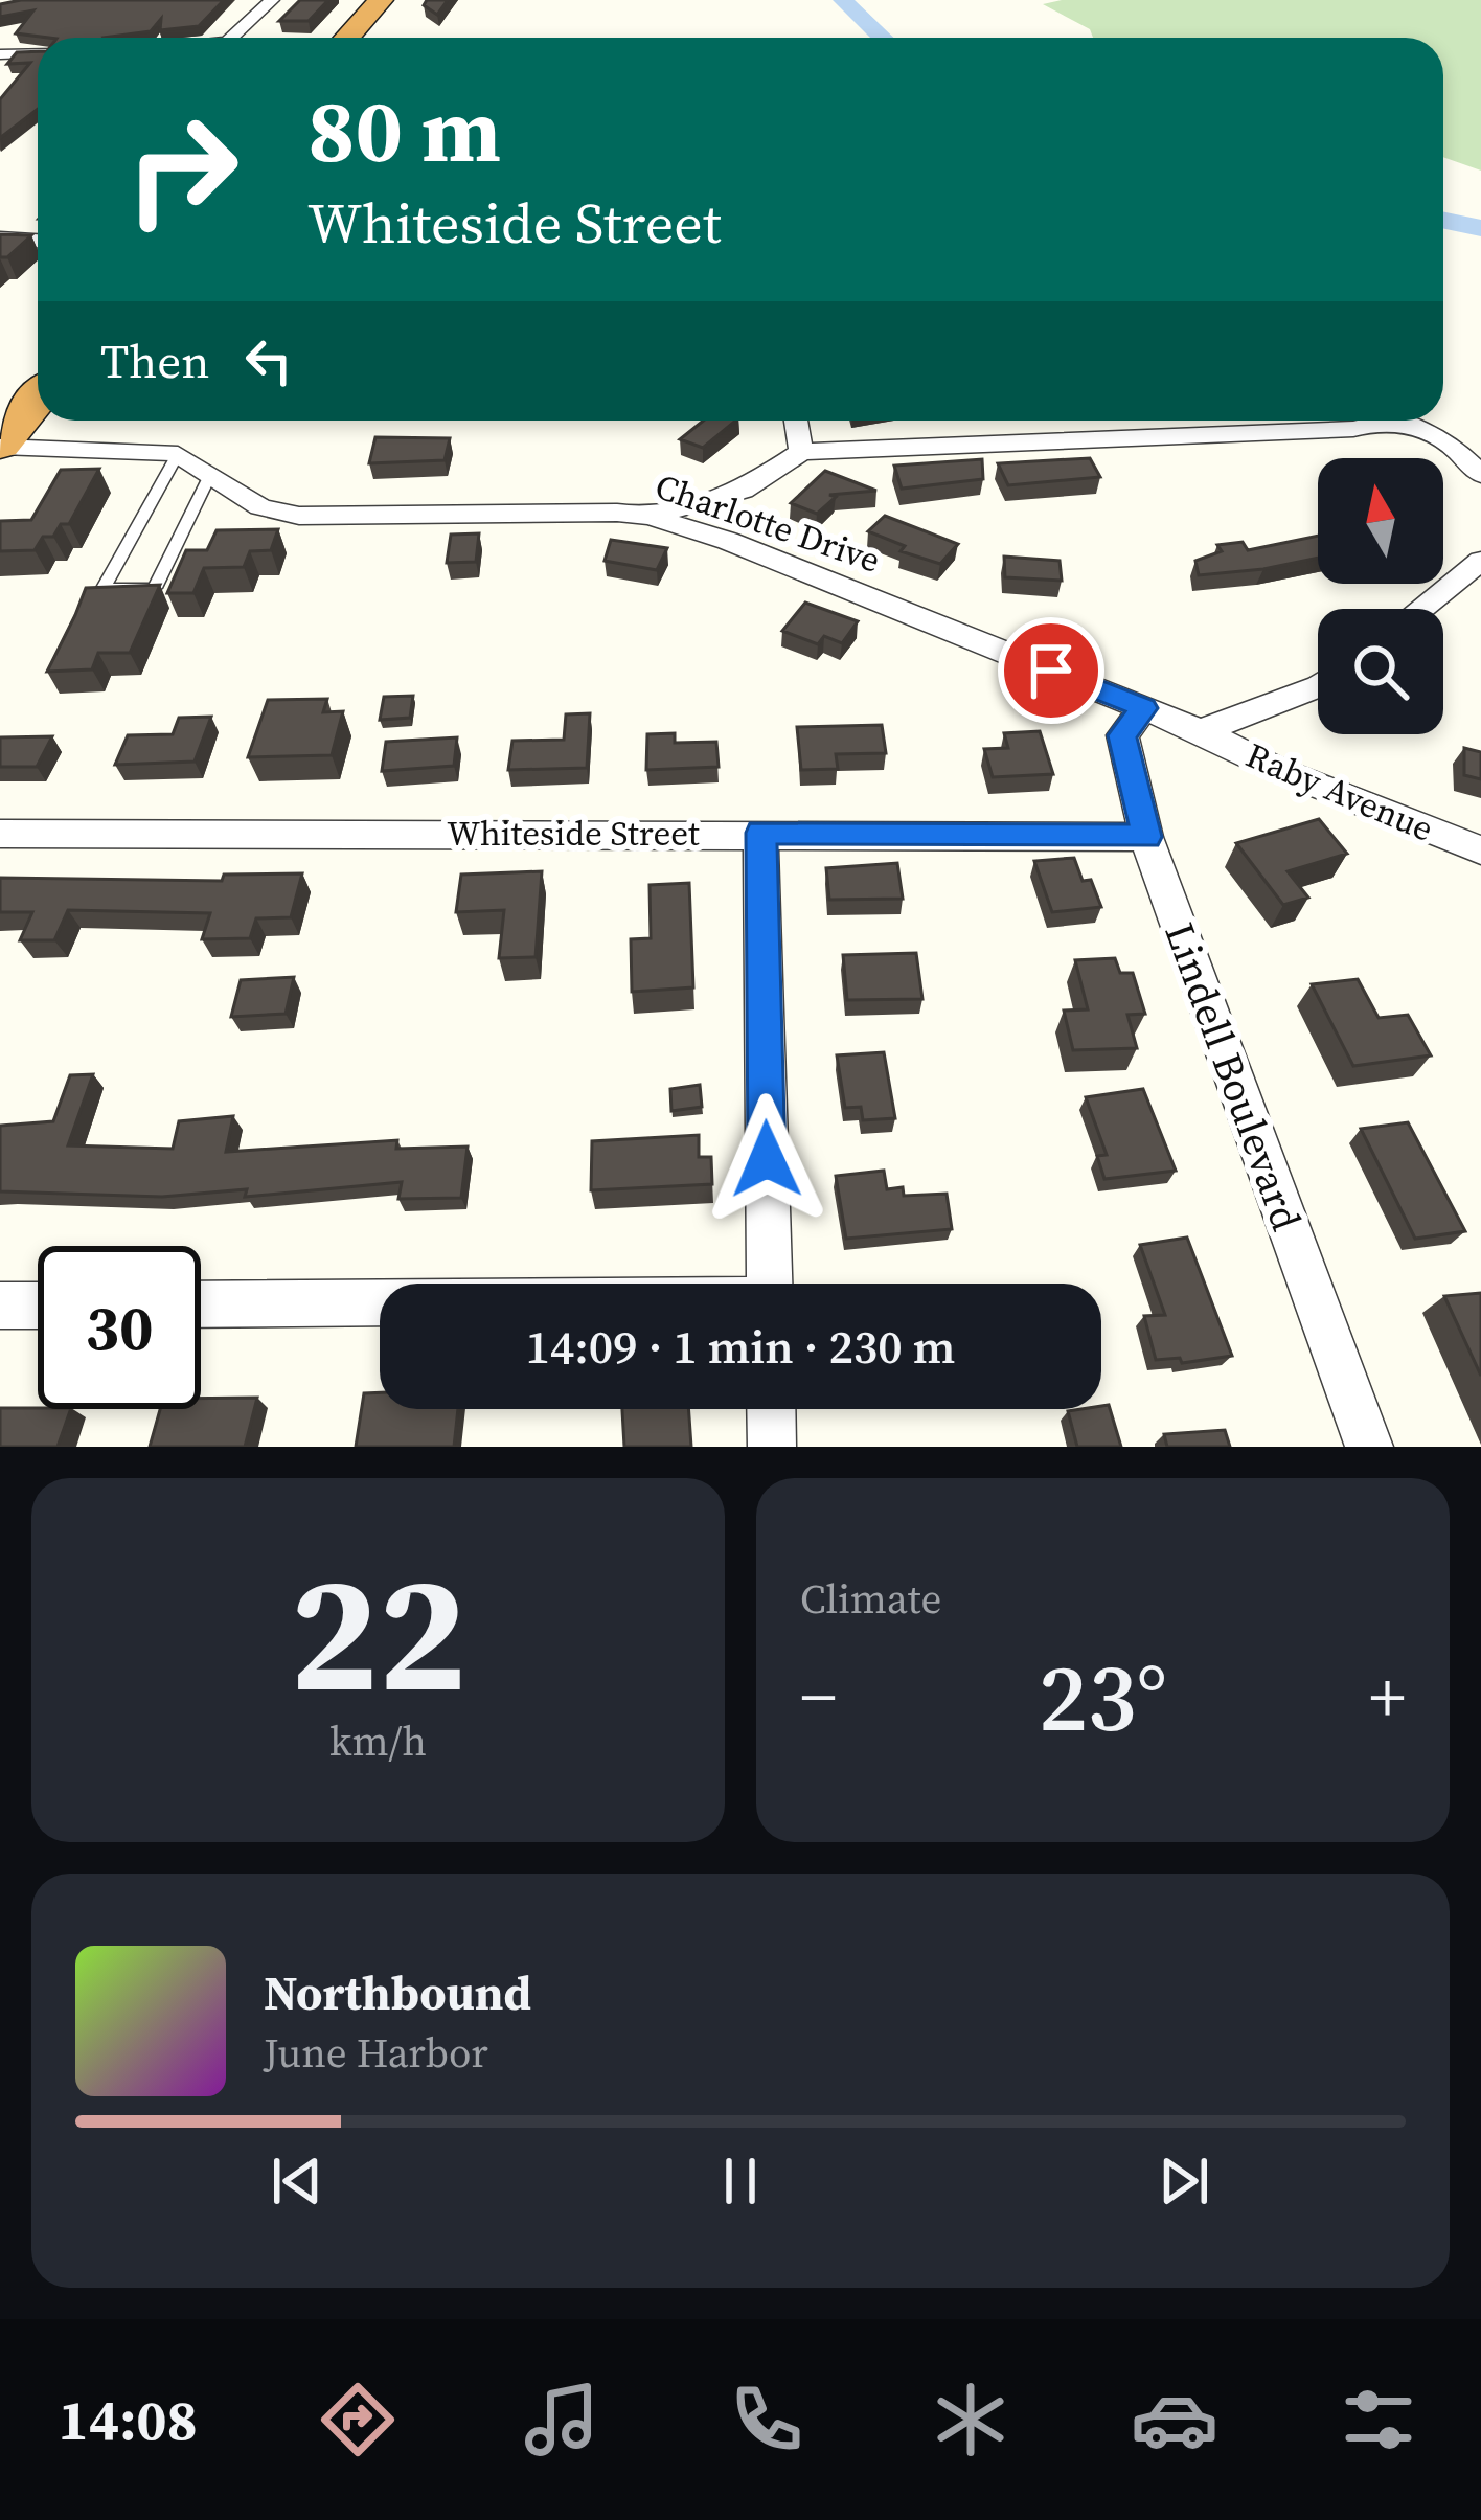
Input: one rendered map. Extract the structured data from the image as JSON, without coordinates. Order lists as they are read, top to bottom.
{
  "streets": {
    "street": [
      "Charlotte Drive",
      "Raby Avenue",
      "Whiteside Street",
      "Lindell Boulevard"
    ]
  },
  "crossings": [
    ["Charlotte Drive", "Raby Avenue"],
    ["Charlotte Drive", "Lindell Boulevard"],
    ["Whiteside Street", "Lindell Boulevard"]
  ],
  "north": "top",
  "page": {
    "turn": ["80 m", "Whiteside Street"],
    "then": "Then",
    "limit": "30",
    "trip": "14:09 · 1 min · 230 m",
    "tile": [
      ["22", "km/h"],
      "Climate"
    ],
    "heat": ["−", "23°", "+"],
    "song": ["Northbound", "June Harbor"],
    "tabs": "14:08"
  }
}
